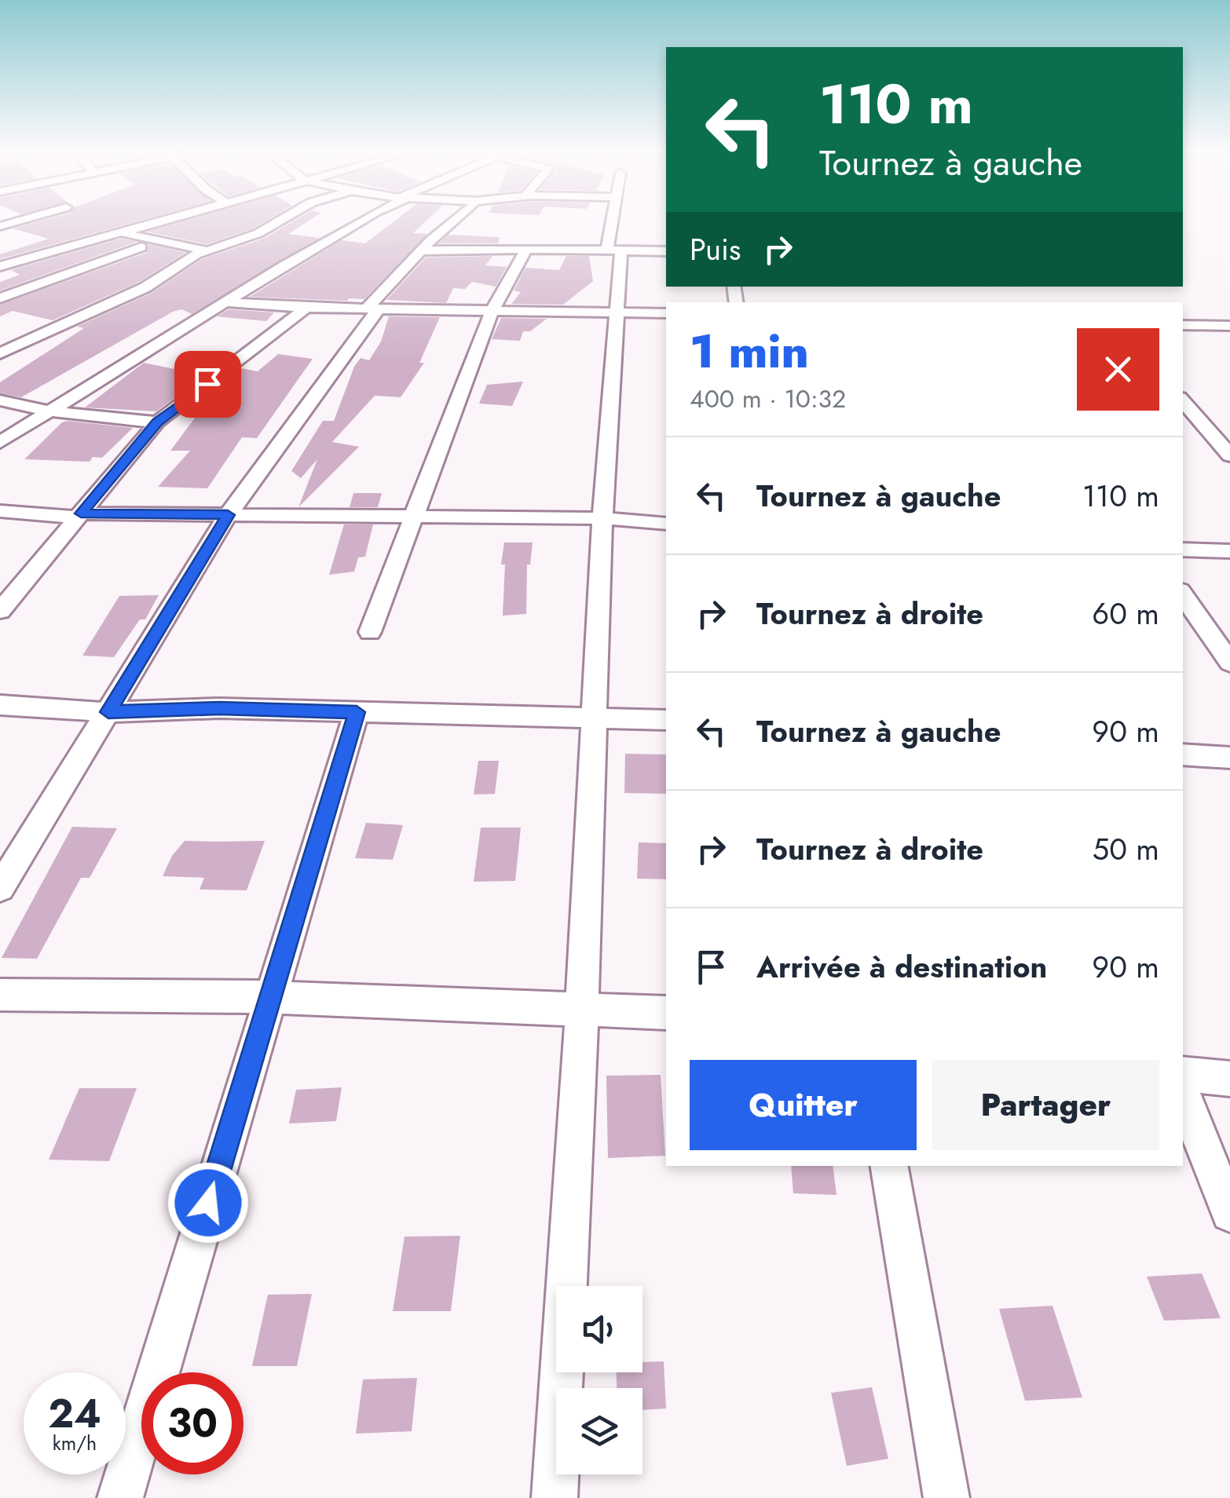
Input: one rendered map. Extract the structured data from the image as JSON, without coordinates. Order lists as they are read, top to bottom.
{
  "page": {
    "turn": ["110 m", "Tournez à gauche"],
    "then": "Puis",
    "heading": ["1 min", "400 m · 10:32"],
    "list": [
      {
        "name": "Tournez à gauche",
        "value": "110 m"
      },
      {
        "name": "Tournez à droite",
        "value": "60 m"
      },
      {
        "name": "Tournez à gauche",
        "value": "90 m"
      },
      {
        "name": "Tournez à droite",
        "value": "50 m"
      },
      {
        "name": "Arrivée à destination",
        "value": "90 m"
      }
    ],
    "buttons": ["Quitter", "Partager"],
    "speed": "24 km/h",
    "limit": "30"
  }
}
